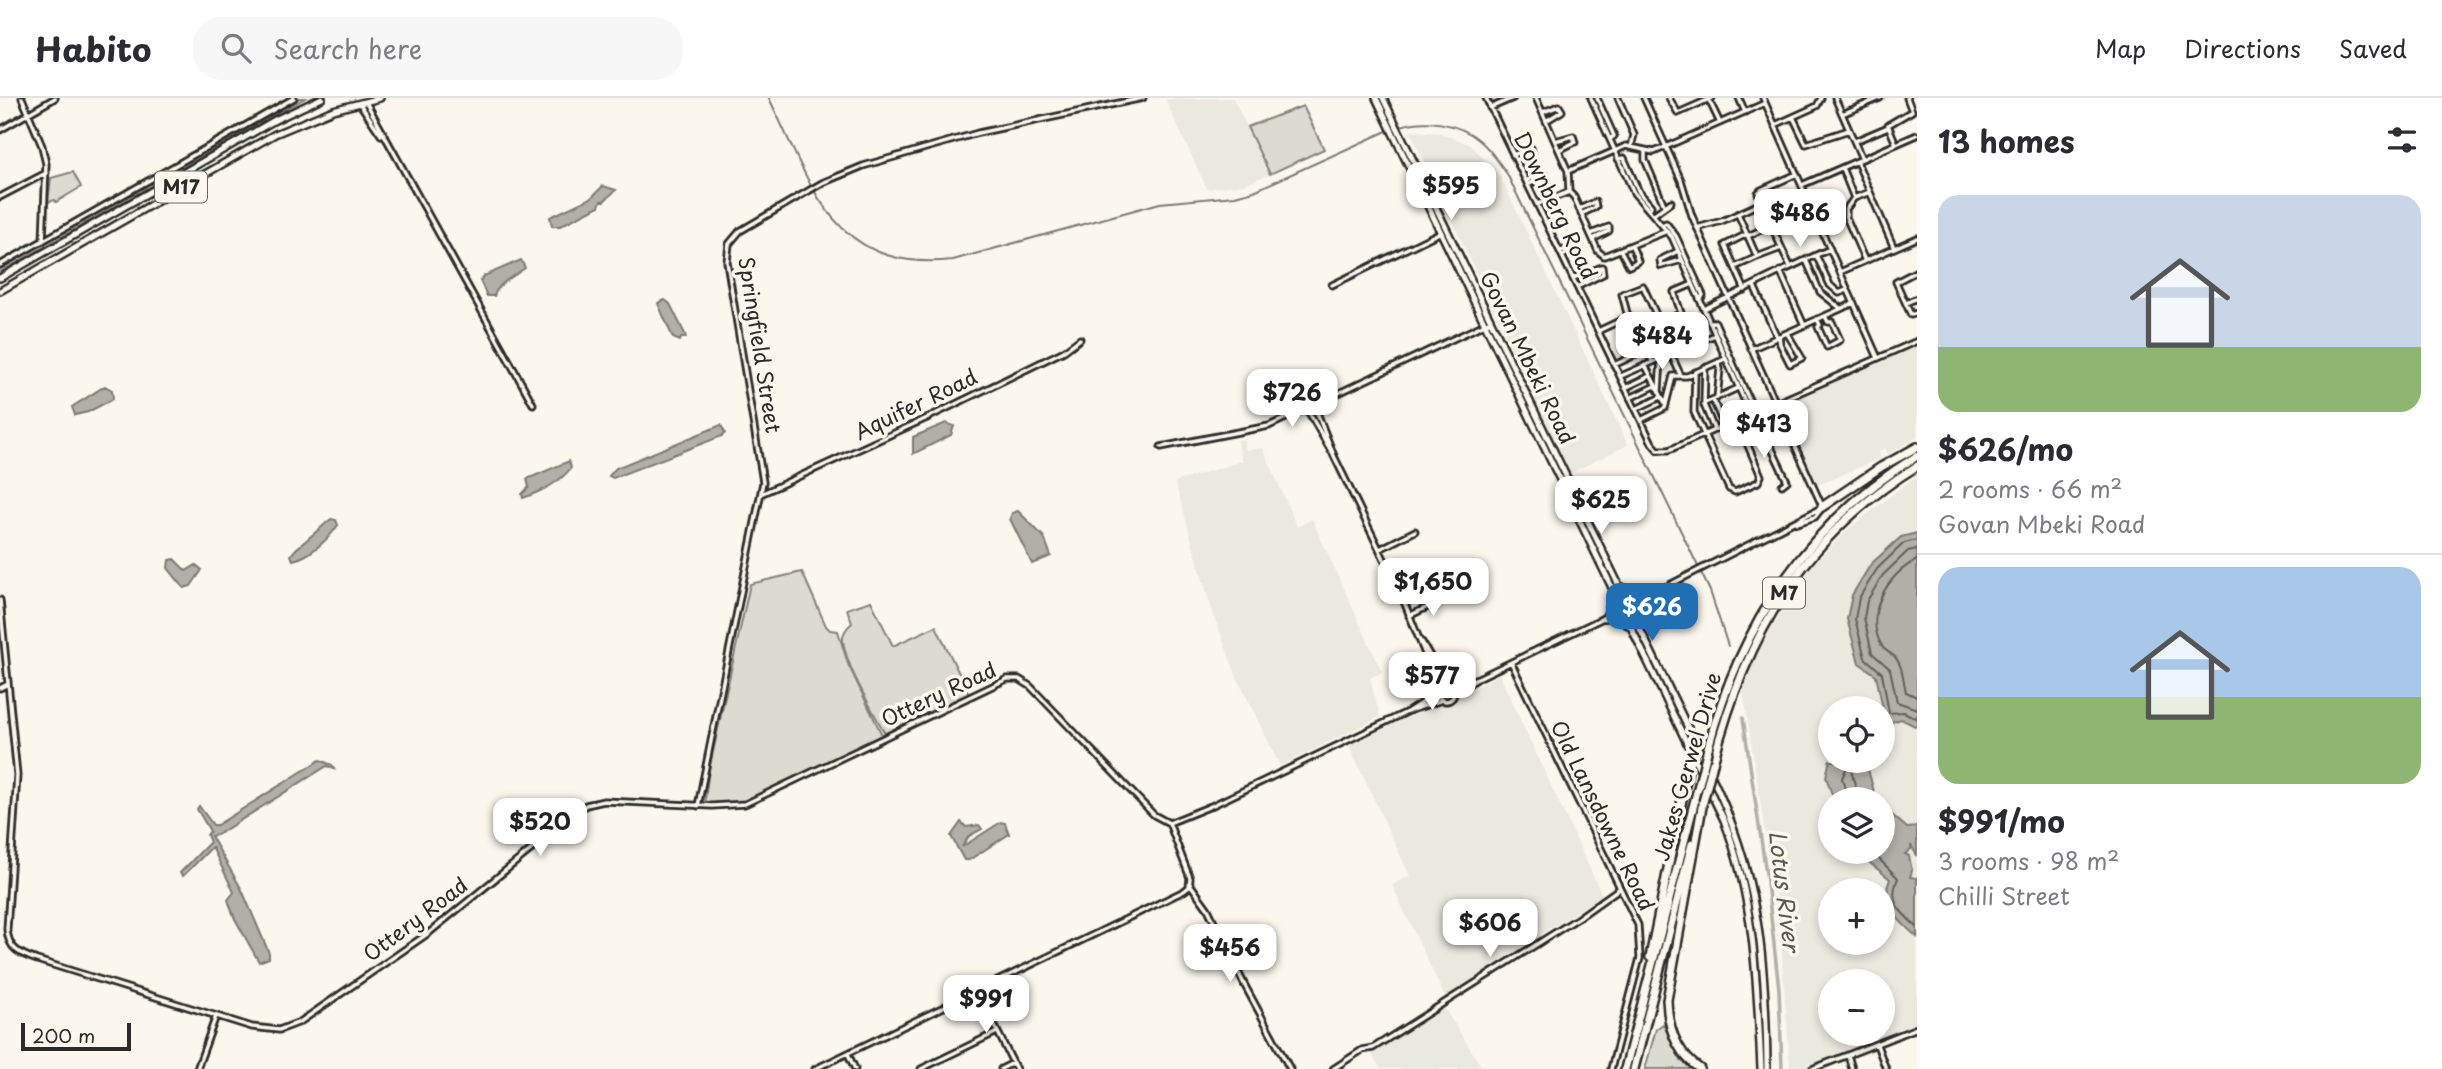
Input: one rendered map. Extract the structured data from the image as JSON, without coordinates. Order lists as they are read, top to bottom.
{
  "streets": {
    "highway": ["M7", "Jakes Gerwel Drive"],
    "main road": ["M17", "Govan Mbeki Road"],
    "street": [
      "Downberg Road",
      "Springfield Street",
      "Aquifer Road",
      "Ottery Road",
      "Old Lansdowne Road"
    ]
  },
  "crossings": [
    ["Springfield Street", "Aquifer Road"],
    ["Springfield Street", "Ottery Road"]
  ],
  "water": ["Lotus River"],
  "scale_bar": "200 m",
  "page": {
    "header": "Habito",
    "search": "Search here",
    "nav": ["Map", "Directions", "Saved"],
    "heading": "13 homes",
    "price": [
      "$595",
      "$486",
      "$484",
      "$726",
      "$413",
      "$625",
      "$1,650",
      "$626",
      "$577",
      "$520",
      "$606",
      "$456",
      "$991"
    ],
    "list": [
      {
        "name": "$626/mo",
        "note": "2 rooms · 66 m² · Govan Mbeki Road"
      },
      {
        "name": "$991/mo",
        "note": "3 rooms · 98 m² · Chilli Street"
      }
    ],
    "map_buttons": ["+", "−"],
    "scale": "200 m"
  }
}
